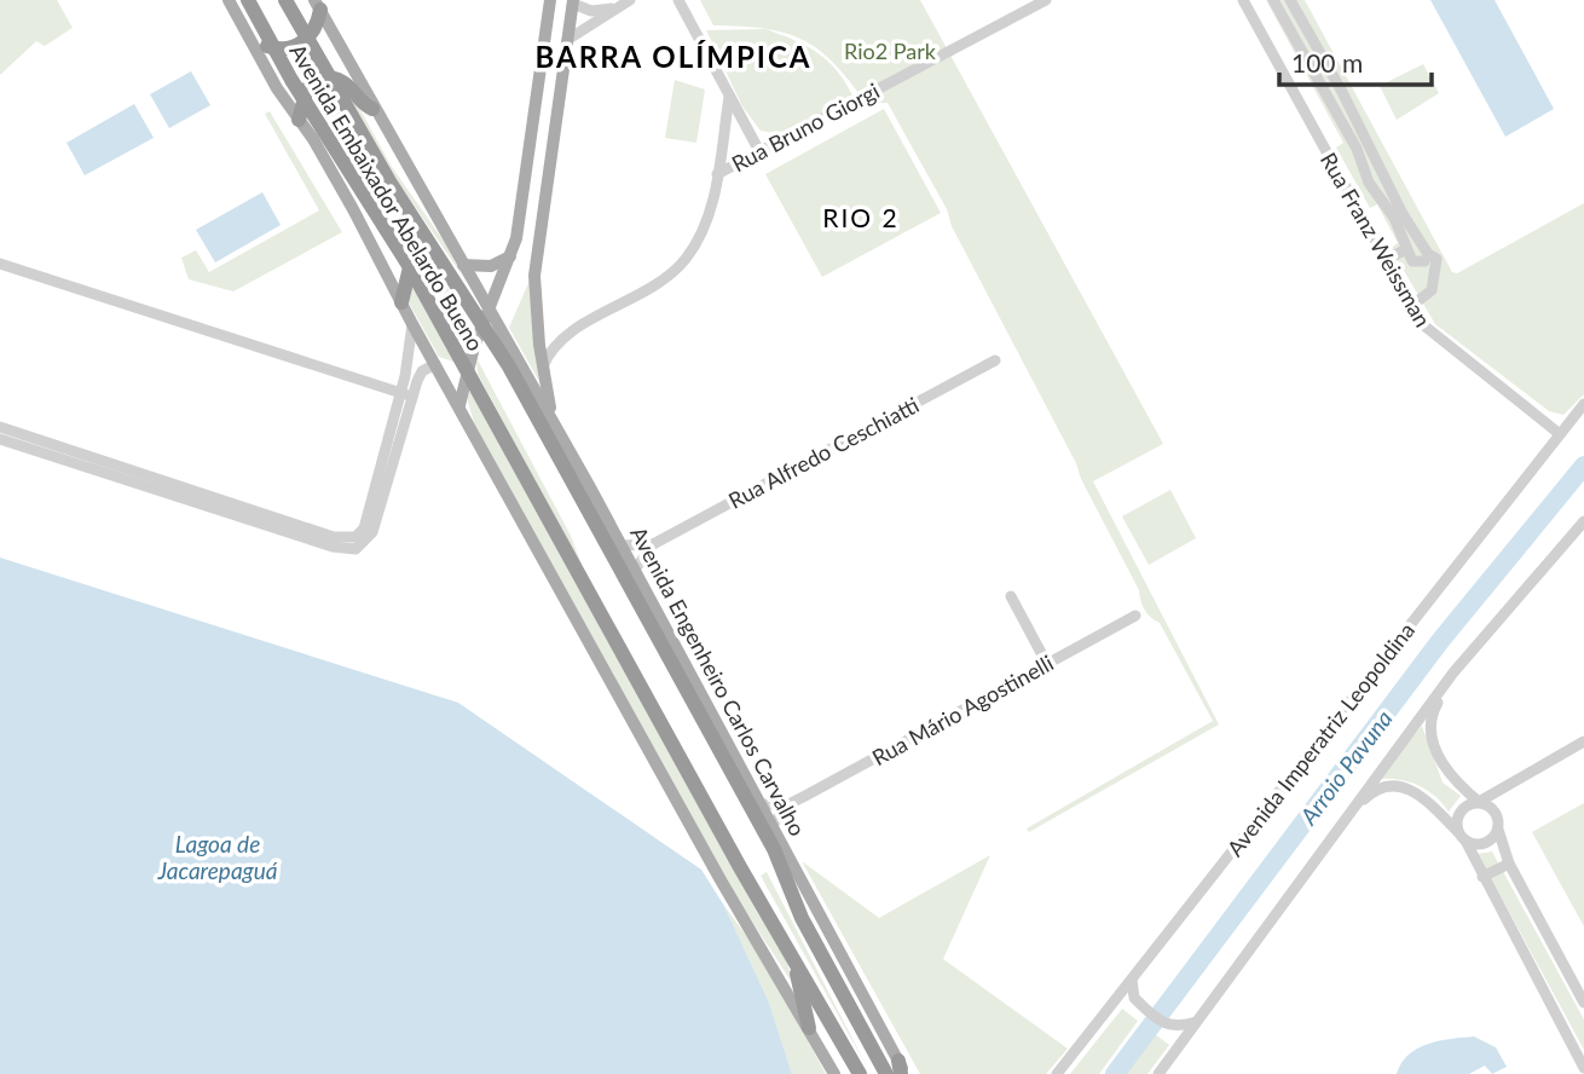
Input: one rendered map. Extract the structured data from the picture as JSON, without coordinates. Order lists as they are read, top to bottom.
{
  "streets": {
    "highway": ["Avenida Embaixador Abelardo Bueno", "Avenida Engenheiro Carlos Carvalho"],
    "street": [
      "Rua Bruno Giorgi",
      "Rua Franz Weissman",
      "Rua Alfredo Ceschiatti",
      "Rua Mário Agostinelli",
      "Avenida Imperatriz Leopoldina"
    ]
  },
  "crossings": [
    ["Avenida Embaixador Abelardo Bueno", "Avenida Engenheiro Carlos Carvalho"],
    ["Rua Franz Weissman", "Avenida Imperatriz Leopoldina"],
    ["Rua Alfredo Ceschiatti", "Avenida Engenheiro Carlos Carvalho"],
    ["Avenida Engenheiro Carlos Carvalho", "Rua Mário Agostinelli"]
  ],
  "districts": ["BARRA OLÍMPICA", "RIO 2"],
  "water": ["Arroio Pavuna", "Lagoa de Jacarepaguá"],
  "parks": ["Rio2 Park"],
  "scale_bar": "100 m"
}
